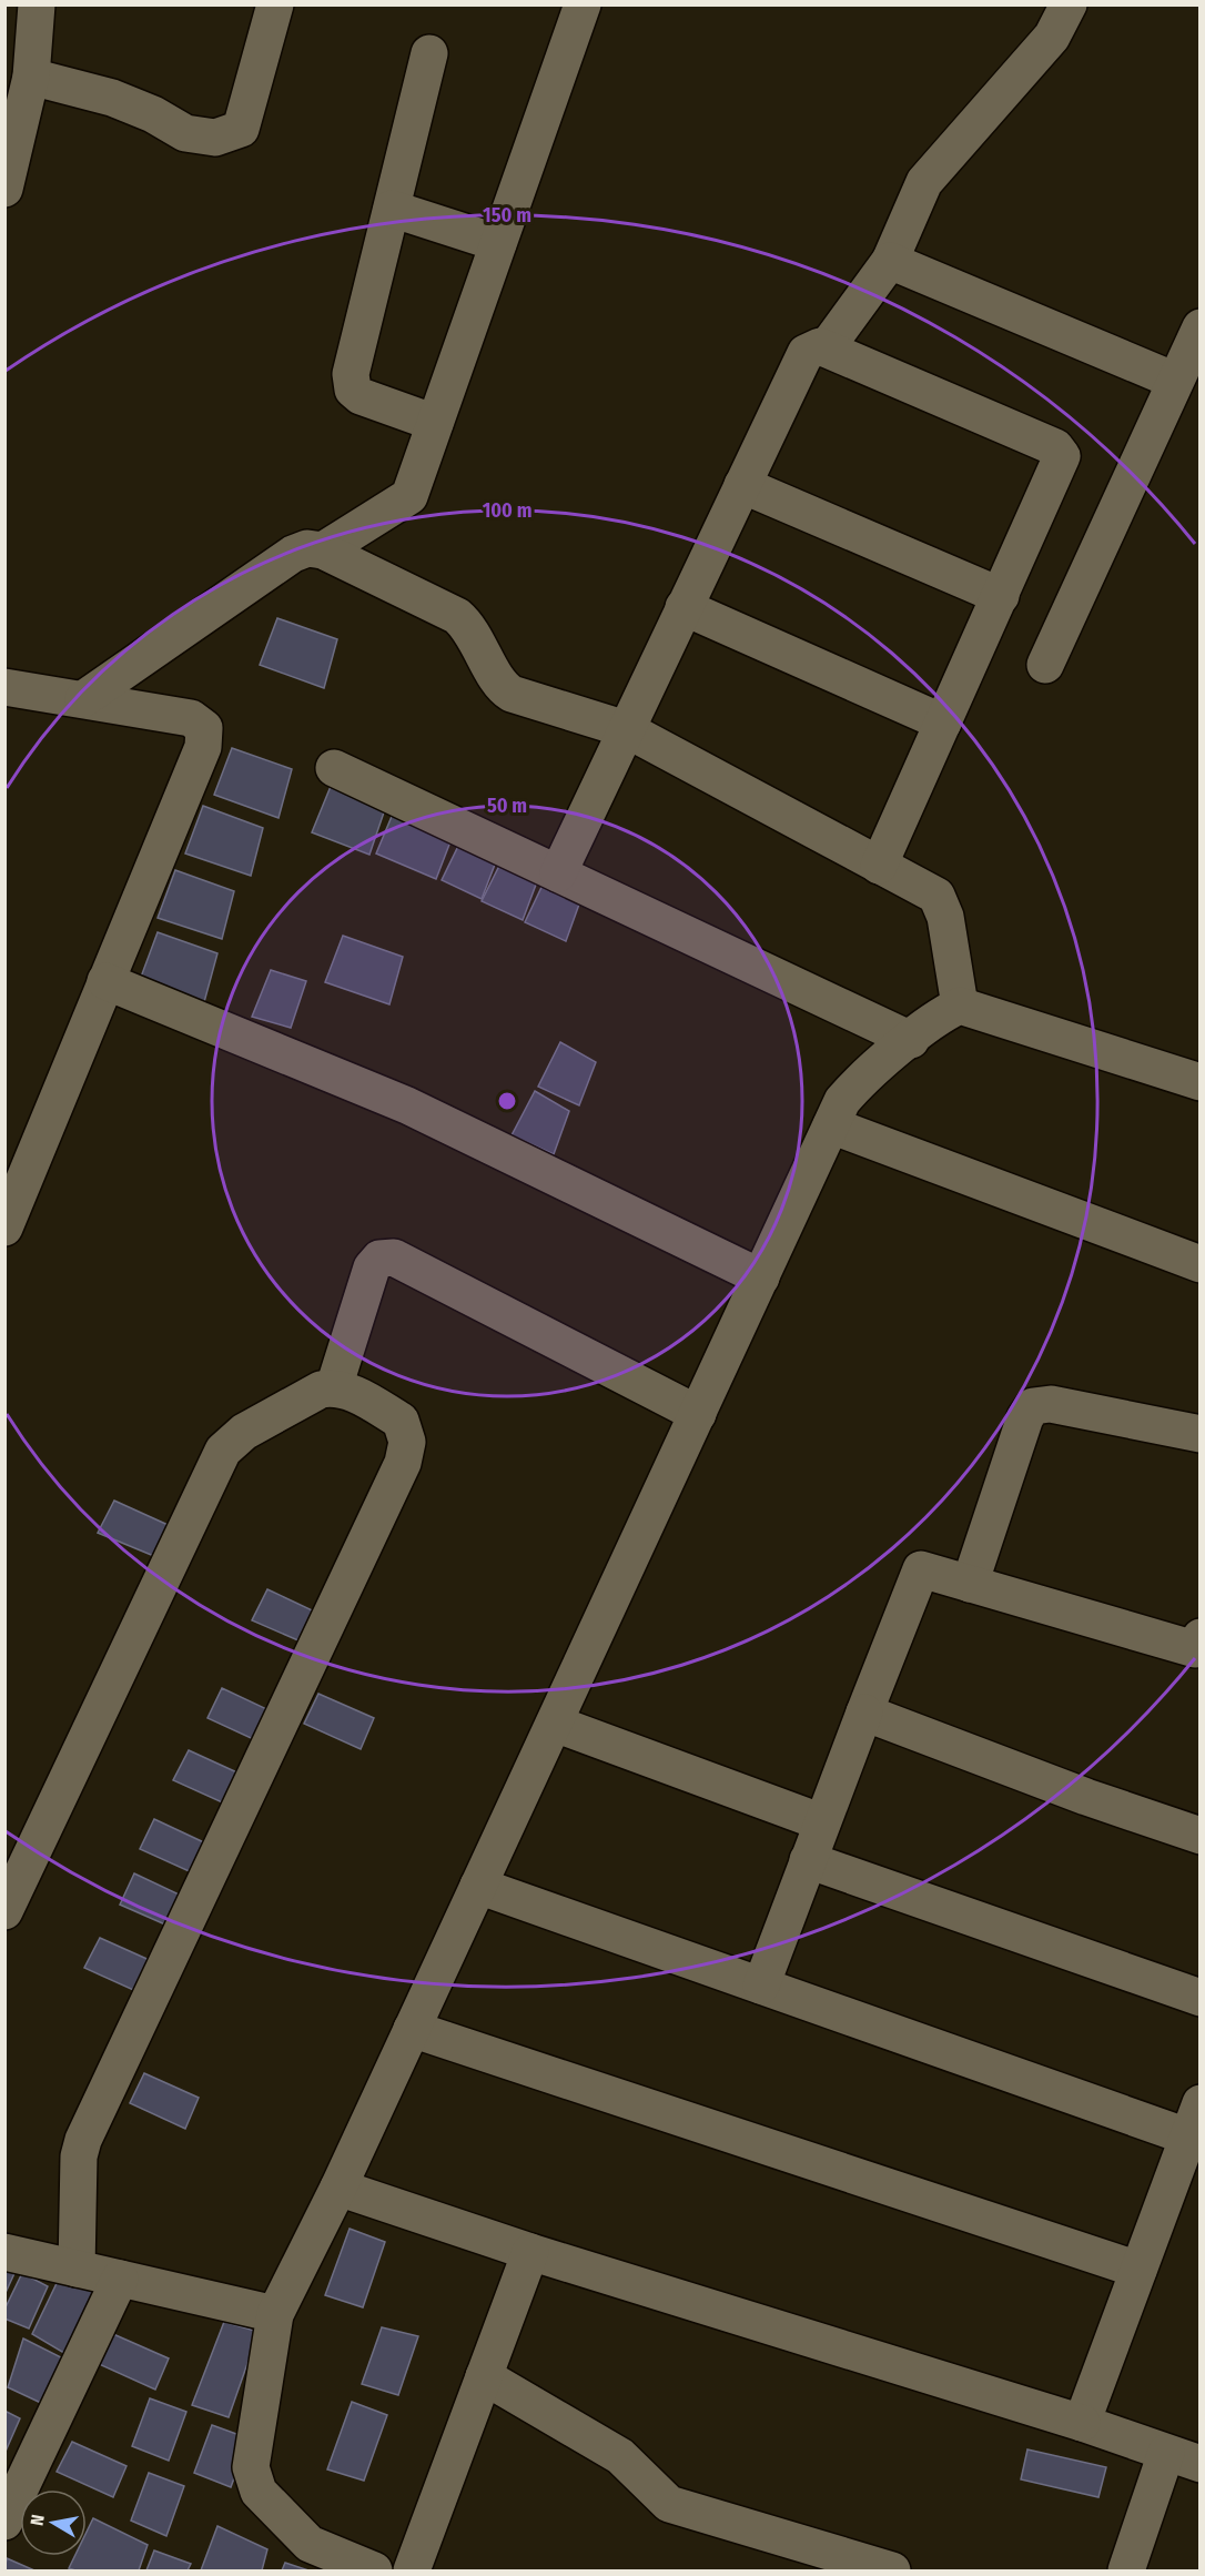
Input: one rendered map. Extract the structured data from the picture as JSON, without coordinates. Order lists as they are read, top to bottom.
{
  "north": "left",
  "rings": ["150 m", "100 m", "50 m"]
}
